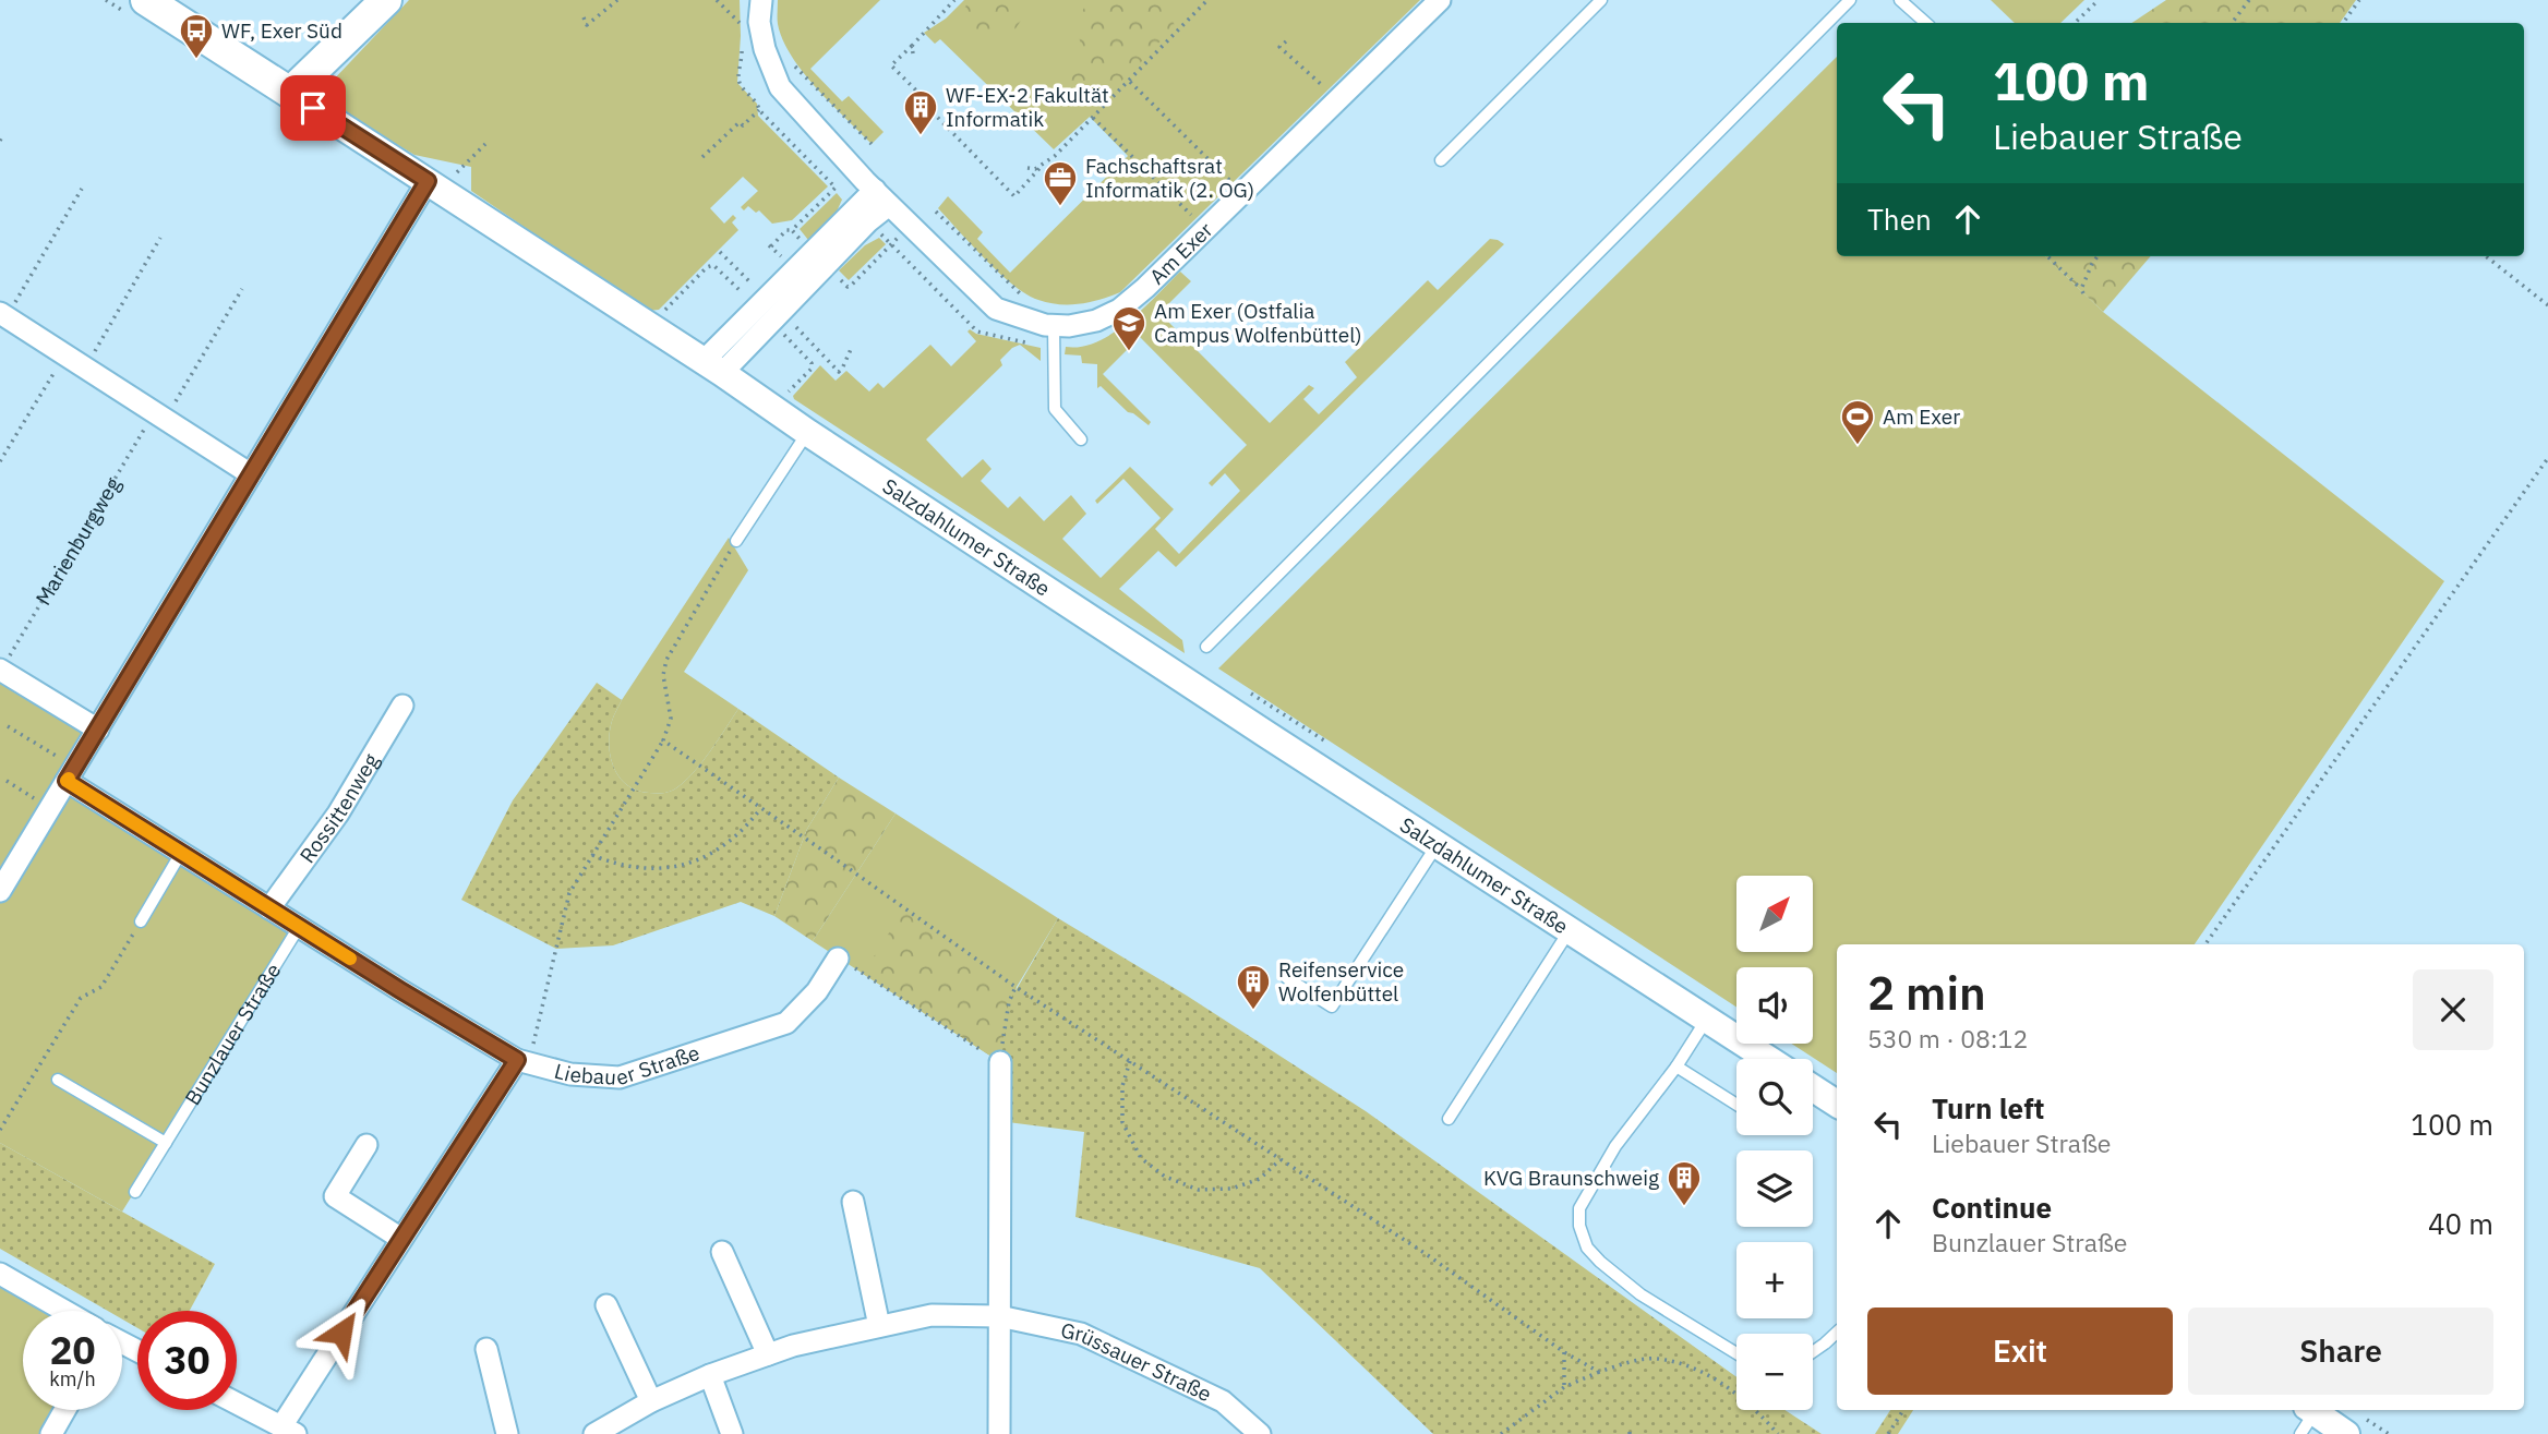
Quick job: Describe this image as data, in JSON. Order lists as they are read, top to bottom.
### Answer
{
  "streets": {
    "main road": ["Salzdahlumer Straße"],
    "street": [
      "Am Exer",
      "Rossittenweg",
      "Liebauer Straße",
      "Grüssauer Straße"
    ],
    "lane": ["Bunzlauer Straße"],
    "path": ["Marienburgweg"]
  },
  "crossings": [
    ["Bunzlauer Straße", "Liebauer Straße"]
  ],
  "places": {
    "bus stop": ["WF, Exer Süd"],
    "building": ["WF-EX-2 Fakultät Informatik", "Reifenservice Wolfenbüttel", "KVG Braunschweig"],
    "office": ["Fachschaftsrat Informatik (2. OG)"],
    "school or university": ["Am Exer (Ostfalia Campus Wolfenbüttel)"],
    "sports": ["Am Exer"]
  },
  "north": "top right",
  "page": {
    "turn": ["100 m", "Liebauer Straße"],
    "then": "Then",
    "map_buttons": ["+", "−"],
    "heading": ["2 min", "530 m · 08:12"],
    "list": [
      {
        "name": "Turn left",
        "note": "Liebauer Straße",
        "value": "100 m"
      },
      {
        "name": "Continue",
        "note": "Bunzlauer Straße",
        "value": "40 m"
      }
    ],
    "buttons": ["Exit", "Share"],
    "speed": "20 km/h",
    "limit": "30"
  }
}
